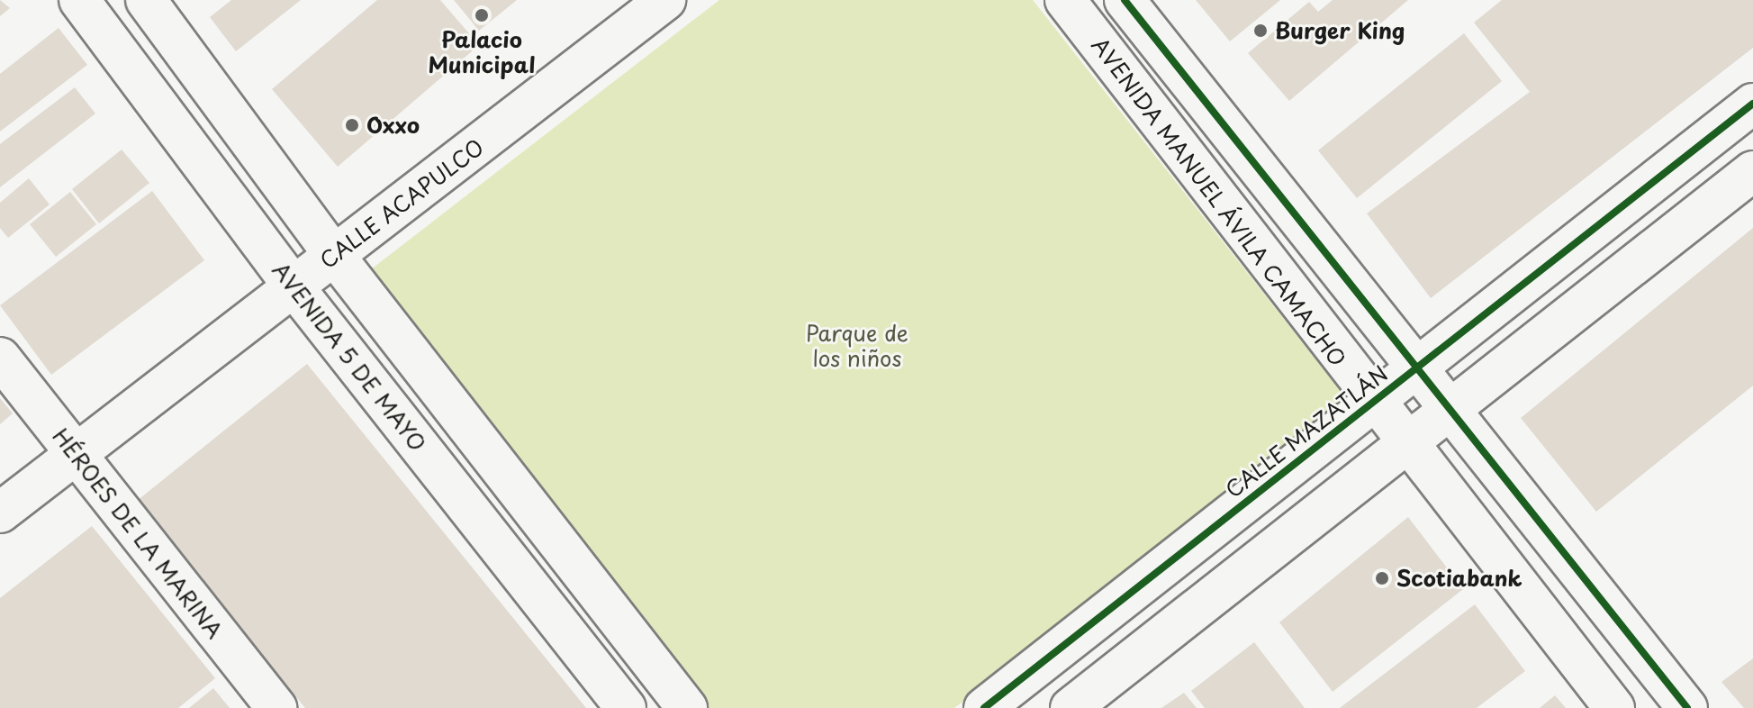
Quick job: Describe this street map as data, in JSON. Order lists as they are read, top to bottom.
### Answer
{
  "streets": {
    "street": [
      "AVENIDA MANUEL ÁVILA CAMACHO",
      "CALLE ACAPULCO",
      "AVENIDA 5 DE MAYO",
      "CALLE MAZATLÁN",
      "HÉROES DE LA MARINA"
    ]
  },
  "crossings": [
    ["AVENIDA MANUEL ÁVILA CAMACHO", "CALLE MAZATLÁN"],
    ["CALLE ACAPULCO", "AVENIDA 5 DE MAYO"],
    ["CALLE ACAPULCO", "HÉROES DE LA MARINA"]
  ],
  "parks": ["Parque de los niños"],
  "places": [
    "Palacio Municipal",
    "Burger King",
    "Oxxo",
    "Scotiabank"
  ]
}
